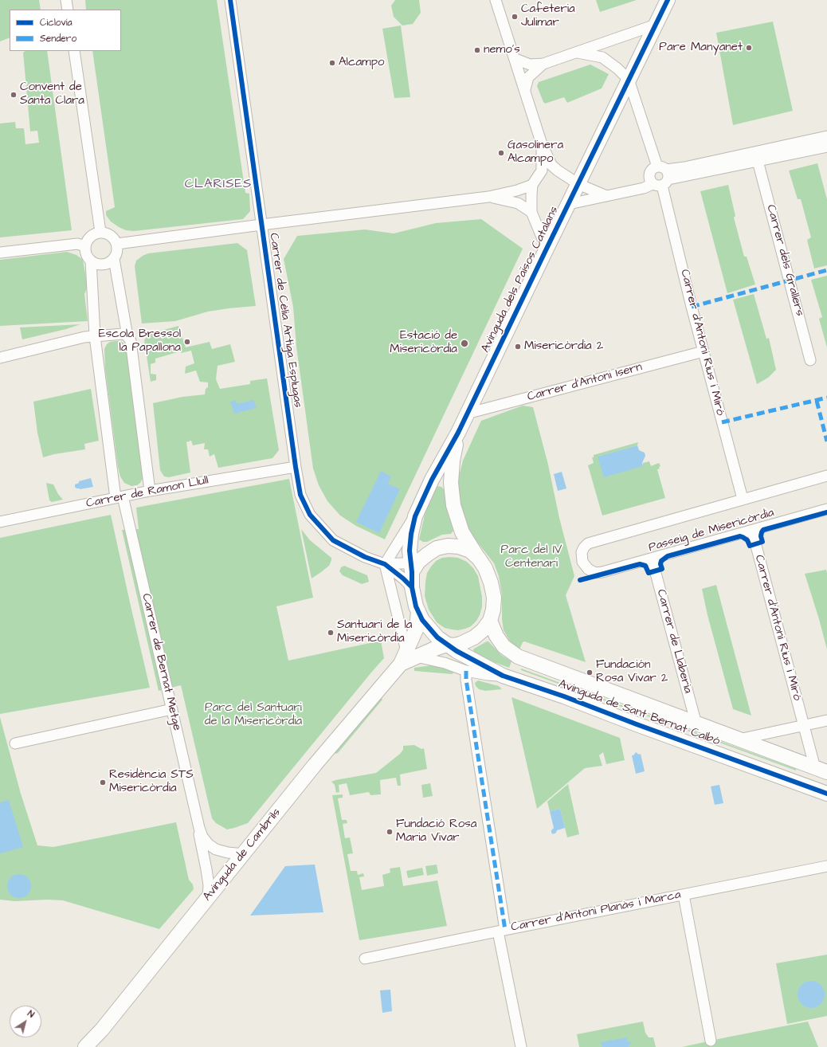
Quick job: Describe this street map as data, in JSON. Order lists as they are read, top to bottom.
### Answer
{
  "streets": {
    "main road": ["Avinguda dels Països Catalans", "Avinguda de Sant Bernat Calbó", "Avinguda de Cambrils"],
    "street": [
      "Carrer dels Grallers",
      "Carrer de Cèlia Artiga Esplugas",
      "Carrer d'Antoni Rius i Miró",
      "Carrer d'Antoni Isern",
      "Carrer de Ramon Llull",
      "Passeig de Misericòrdia",
      "Carrer de Llaberia",
      "Carrer de Bernat Metge",
      "Carrer d'Antoni Planàs i Marca"
    ]
  },
  "crossings": [
    ["Avinguda dels Països Catalans", "Carrer de Cèlia Artiga Esplugas"],
    ["Avinguda dels Països Catalans", "Carrer d'Antoni Rius i Miró"],
    ["Avinguda dels Països Catalans", "Carrer d'Antoni Isern"],
    ["Avinguda dels Països Catalans", "Avinguda de Sant Bernat Calbó"],
    ["Carrer de Cèlia Artiga Esplugas", "Carrer de Ramon Llull"],
    ["Carrer de Cèlia Artiga Esplugas", "Avinguda de Sant Bernat Calbó"],
    ["Carrer d'Antoni Rius i Miró", "Carrer d'Antoni Isern"],
    ["Carrer d'Antoni Rius i Miró", "Passeig de Misericòrdia"],
    ["Carrer d'Antoni Rius i Miró", "Avinguda de Sant Bernat Calbó"],
    ["Carrer de Ramon Llull", "Carrer de Bernat Metge"],
    ["Passeig de Misericòrdia", "Carrer de Llaberia"],
    ["Carrer de Llaberia", "Avinguda de Sant Bernat Calbó"],
    ["Carrer de Bernat Metge", "Avinguda de Cambrils"],
    ["Avinguda de Sant Bernat Calbó", "Avinguda de Cambrils"]
  ],
  "districts": ["CLARISES"],
  "parks": ["Parc del IV Centenari", "Parc del Santuari de la Misericòrdia"],
  "places": [
    "Cafeteria Julimar",
    "Pare Manyanet",
    "nemo’s",
    "Alcampo",
    "Convent de Santa Clara",
    "Gasolinera Alcampo",
    "Escola Bressol la Papallona",
    "Estació de Misericòrdia",
    "Misericòrdia 2",
    "Santuari de la Misericòrdia",
    "Fundación Rosa Vivar 2",
    "Residència STS Misericòrdia",
    "Fundació Rosa Maria Vivar"
  ],
  "legend": ["Ciclovía", "Sendero"],
  "north": "top right"
}
